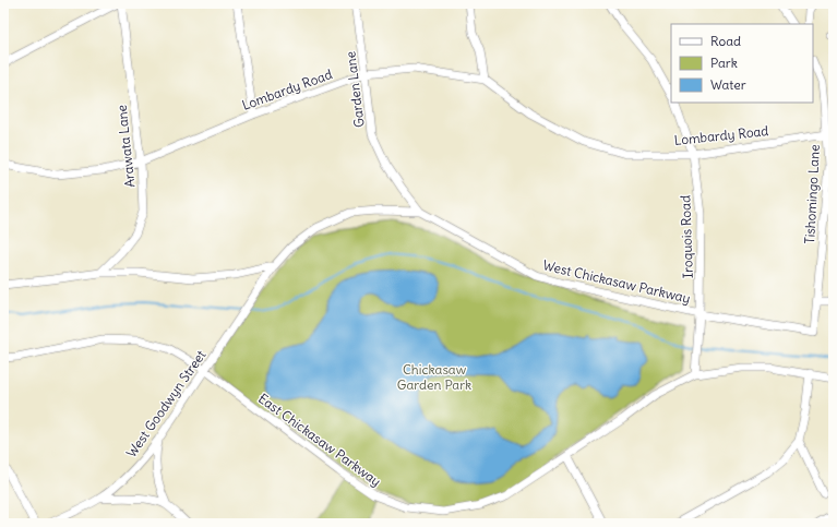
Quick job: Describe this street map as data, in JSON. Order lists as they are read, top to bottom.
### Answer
{
  "streets": {
    "street": [
      "Lombardy Road",
      "Garden Lane",
      "Arawata Lane",
      "Tishomingo Lane",
      "Iroquois Road",
      "West Chickasaw Parkway",
      "West Goodwyn Street",
      "East Chickasaw Parkway"
    ]
  },
  "crossings": [
    ["Lombardy Road", "Garden Lane"],
    ["Lombardy Road", "Arawata Lane"],
    ["Lombardy Road", "Tishomingo Lane"],
    ["Lombardy Road", "Iroquois Road"],
    ["Garden Lane", "West Chickasaw Parkway"],
    ["Tishomingo Lane", "West Chickasaw Parkway"],
    ["Iroquois Road", "West Chickasaw Parkway"],
    ["Iroquois Road", "East Chickasaw Parkway"],
    ["West Chickasaw Parkway", "West Goodwyn Street"],
    ["West Goodwyn Street", "East Chickasaw Parkway"]
  ],
  "parks": ["Chickasaw Garden Park"],
  "legend": ["Road", "Park", "Water"]
}
